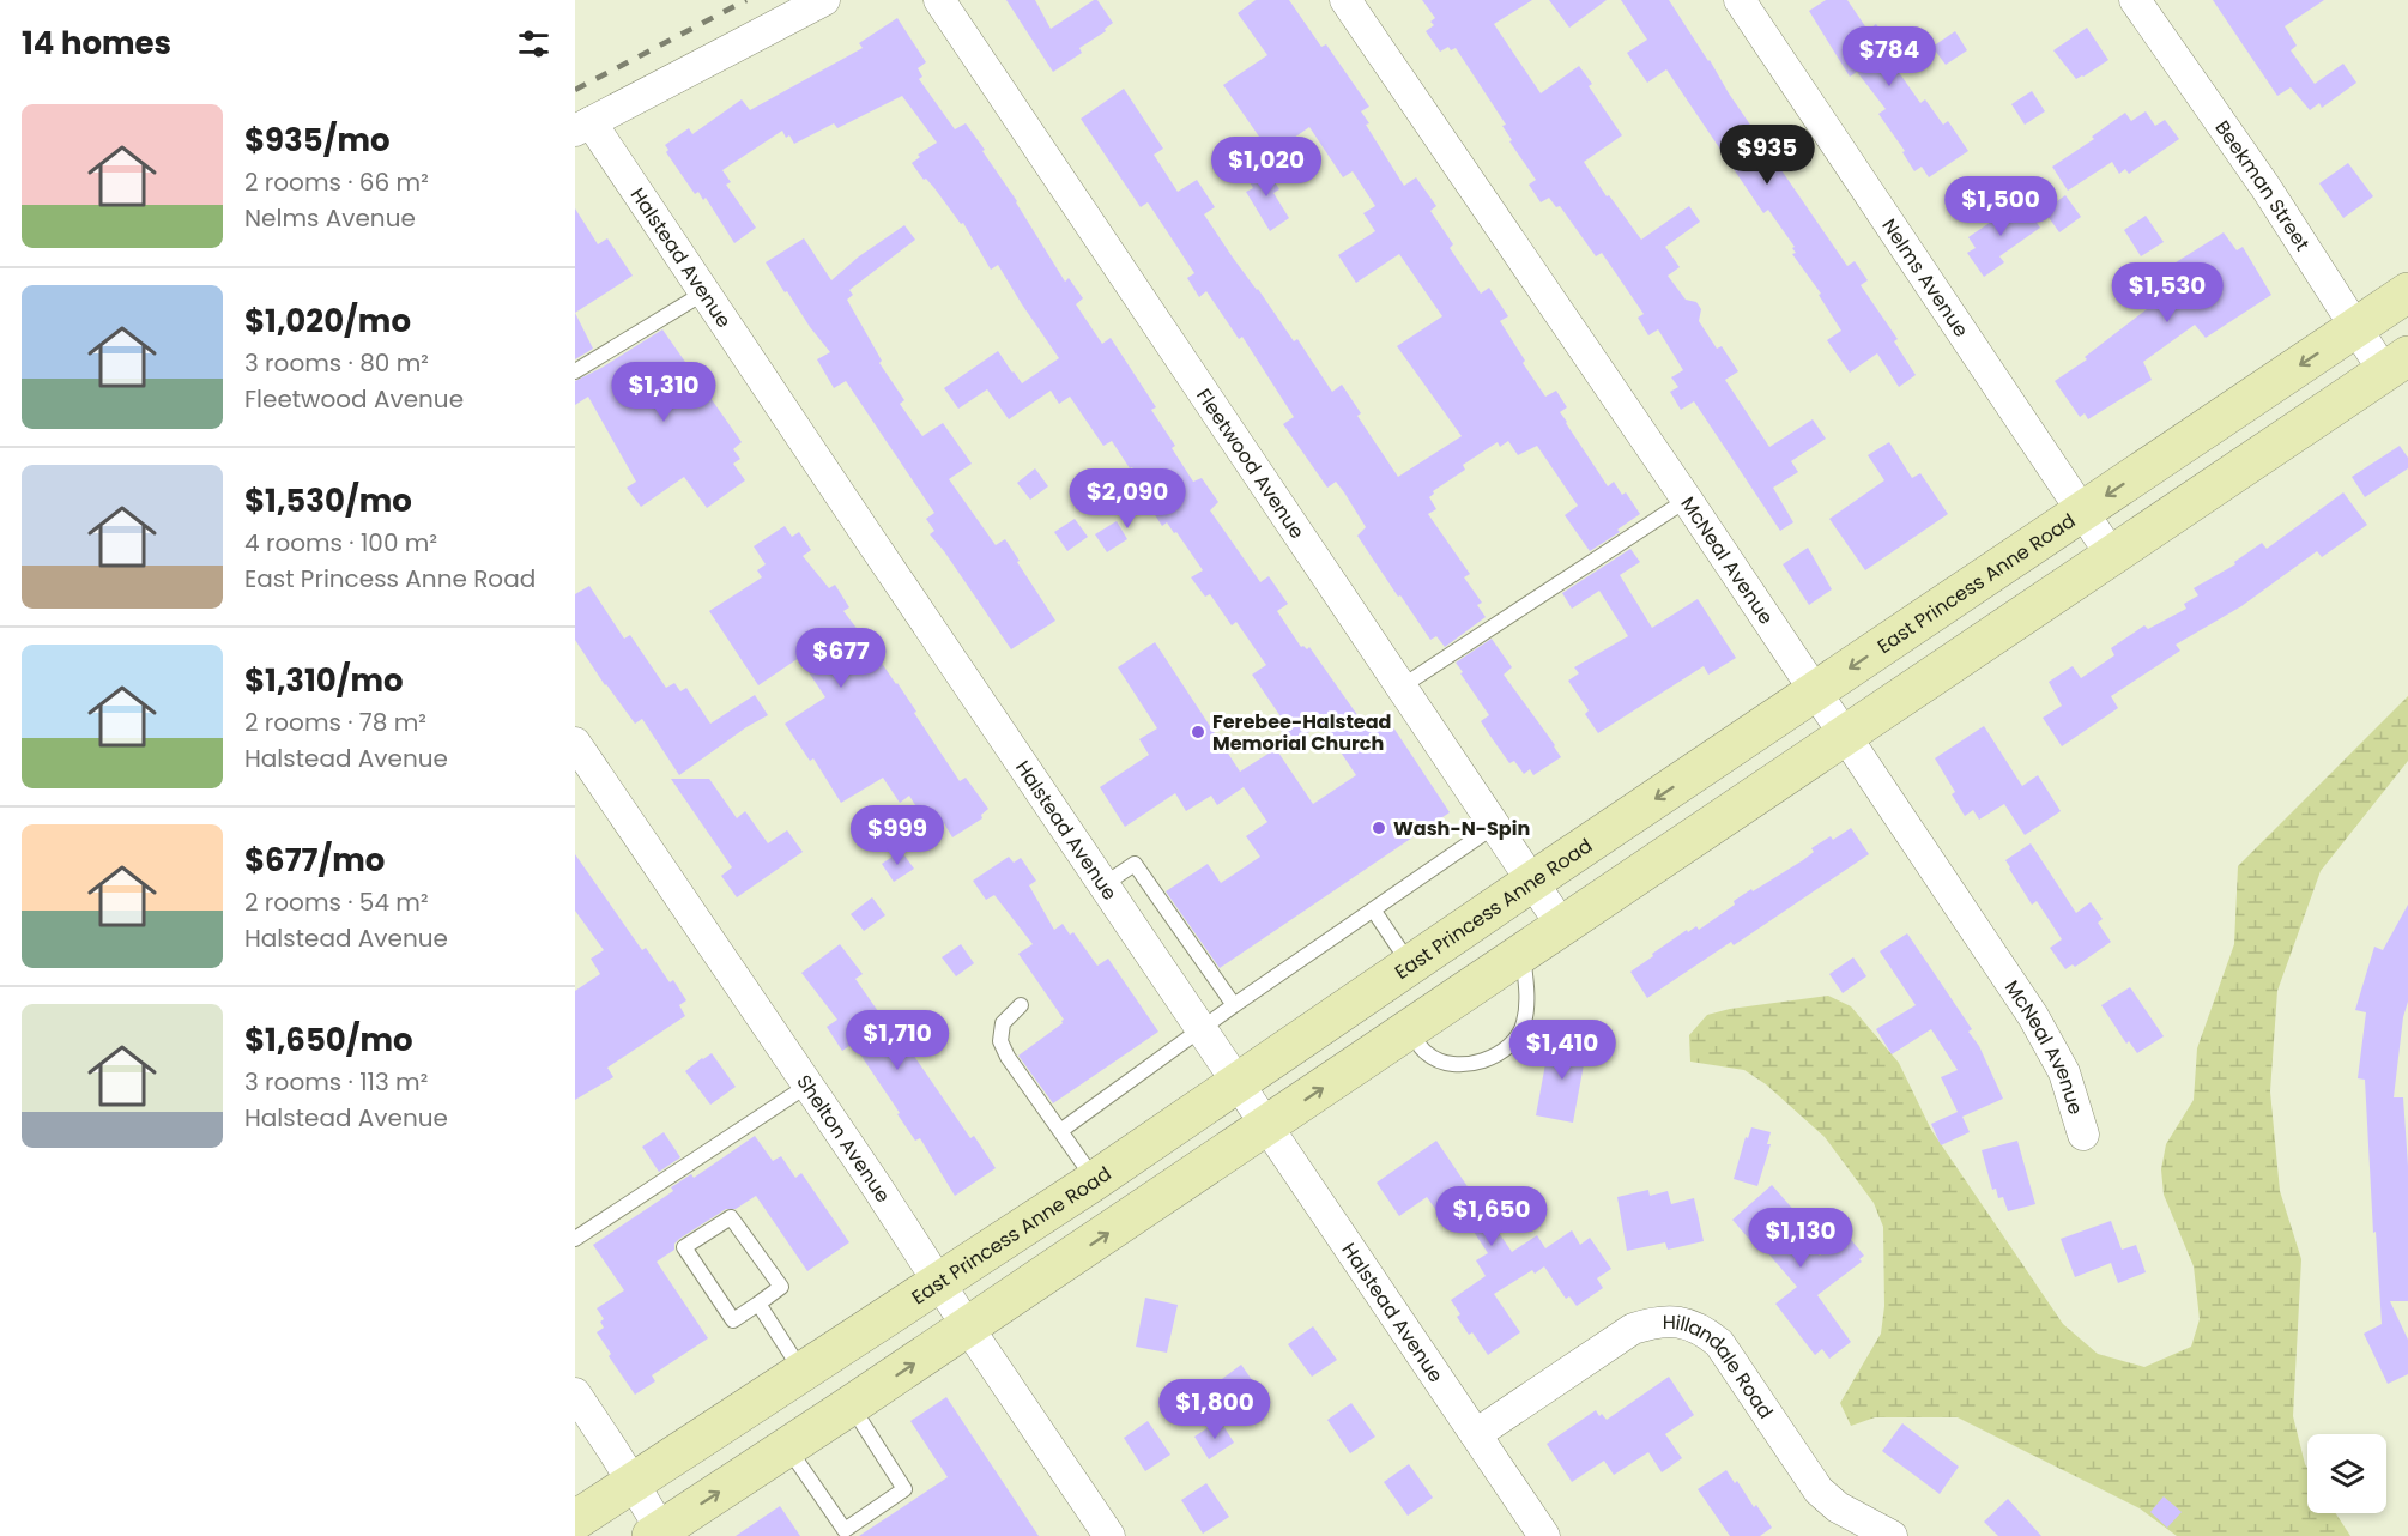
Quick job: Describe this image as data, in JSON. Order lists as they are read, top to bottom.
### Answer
{
  "streets": {
    "main road": ["East Princess Anne Road"],
    "street": [
      "Beekman Street",
      "Halstead Avenue",
      "Nelms Avenue",
      "Fleetwood Avenue",
      "McNeal Avenue",
      "Shelton Avenue",
      "Hillandale Road"
    ]
  },
  "crossings": [
    ["Beekman Street", "East Princess Anne Road"],
    ["Halstead Avenue", "East Princess Anne Road"],
    ["Halstead Avenue", "Hillandale Road"],
    ["Nelms Avenue", "East Princess Anne Road"],
    ["Fleetwood Avenue", "East Princess Anne Road"],
    ["McNeal Avenue", "East Princess Anne Road"],
    ["East Princess Anne Road", "Shelton Avenue"]
  ],
  "places": ["Ferebee-Halstead Memorial Church", "Wash-N-Spin"],
  "page": {
    "heading": "14 homes",
    "price": [
      "$784",
      "$935",
      "$1,020",
      "$1,500",
      "$1,530",
      "$1,310",
      "$2,090",
      "$677",
      "$999",
      "$1,710",
      "$1,410",
      "$1,650",
      "$1,130",
      "$1,800"
    ],
    "list": [
      {
        "name": "$935/mo",
        "note": "2 rooms · 66 m² · Nelms Avenue"
      },
      {
        "name": "$1,020/mo",
        "note": "3 rooms · 80 m² · Fleetwood Avenue"
      },
      {
        "name": "$1,530/mo",
        "note": "4 rooms · 100 m² · East Princess Anne Road"
      },
      {
        "name": "$1,310/mo",
        "note": "2 rooms · 78 m² · Halstead Avenue"
      },
      {
        "name": "$677/mo",
        "note": "2 rooms · 54 m² · Halstead Avenue"
      },
      {
        "name": "$1,650/mo",
        "note": "3 rooms · 113 m² · Halstead Avenue"
      }
    ]
  }
}
